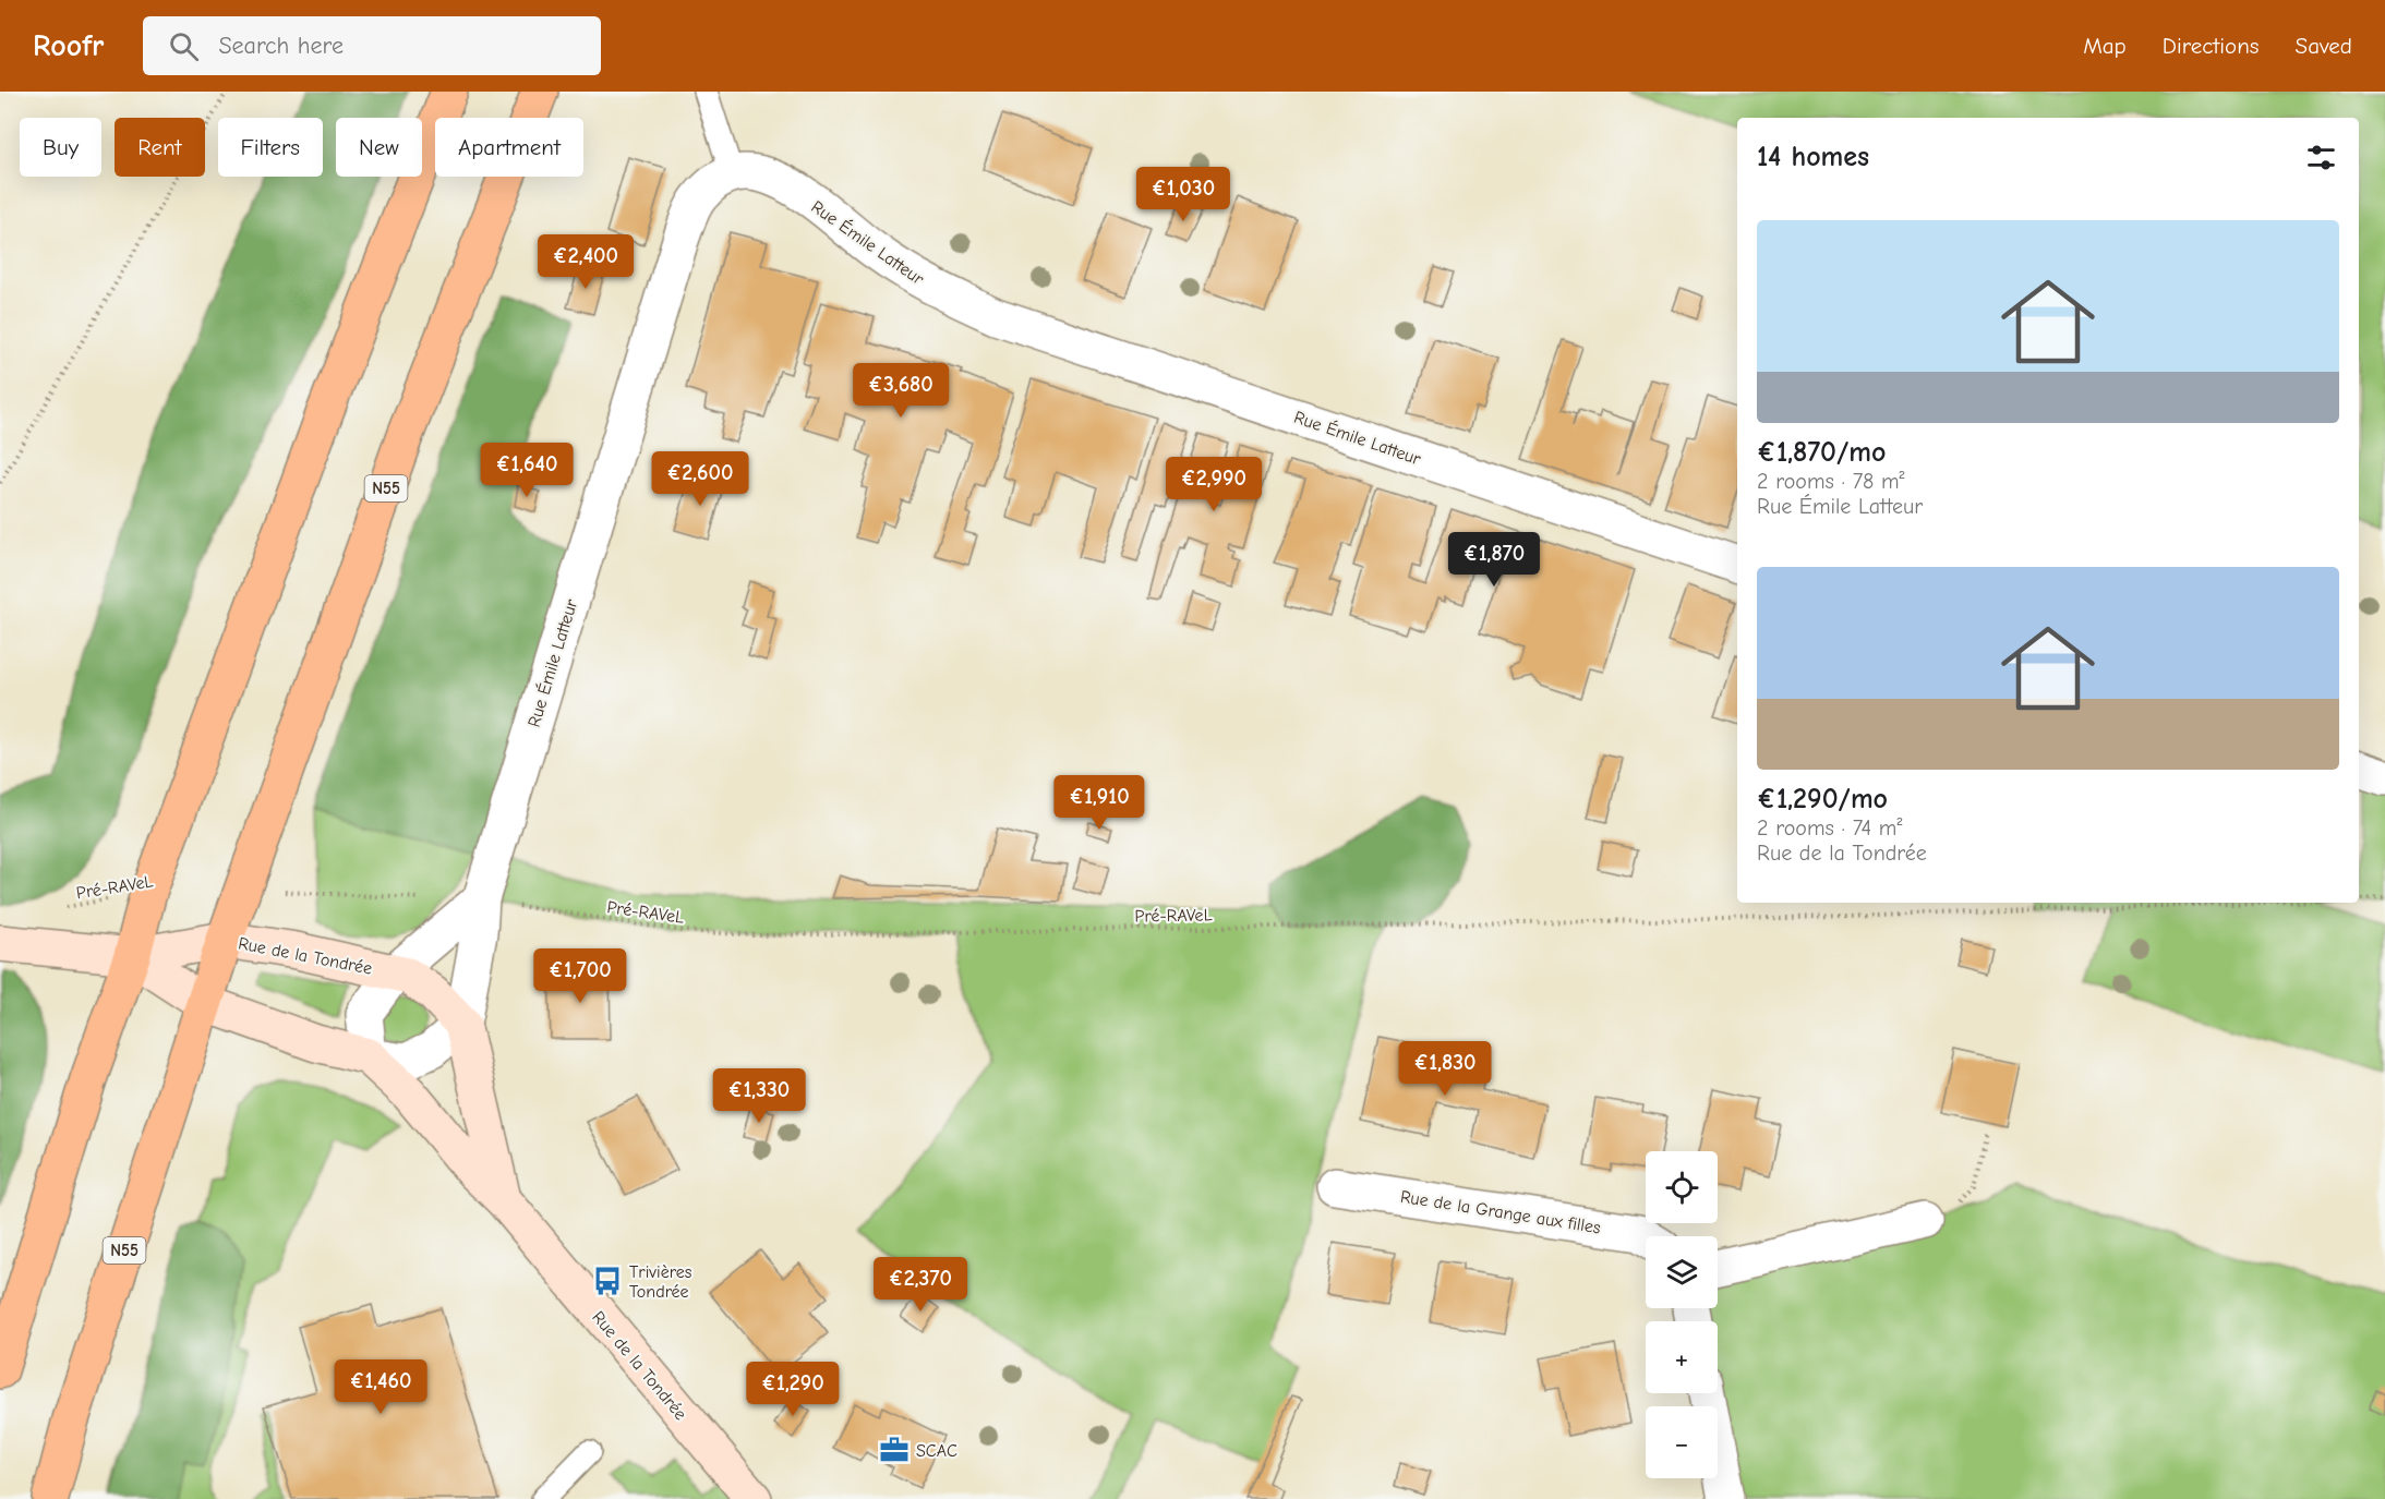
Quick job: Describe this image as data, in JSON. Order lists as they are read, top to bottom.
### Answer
{
  "streets": {
    "highway": ["N55"],
    "street": ["Rue Émile Latteur", "Rue de la Tondrée", "Rue de la Grange aux filles"],
    "path": ["Pré-RAVeL"]
  },
  "crossings": [
    ["Rue Émile Latteur", "Pré-RAVeL"],
    ["Rue Émile Latteur", "Rue de la Tondrée"],
    ["N55", "Pré-RAVeL"],
    ["N55", "Rue de la Tondrée"]
  ],
  "places": {
    "bus stop": ["Trivières Tondrée"],
    "office": ["SCAC"]
  },
  "page": {
    "header": "Roofr",
    "search": "Search here",
    "nav": ["Map", "Directions", "Saved"],
    "chip": [
      "Buy",
      "Rent",
      "Filters",
      "New",
      "Apartment"
    ],
    "heading": "14 homes",
    "price": [
      "€1,030",
      "€2,400",
      "€3,680",
      "€1,640",
      "€2,600",
      "€2,990",
      "€1,870",
      "€1,910",
      "€1,700",
      "€1,830",
      "€1,330",
      "€2,370",
      "€1,460",
      "€1,290"
    ],
    "list": [
      {
        "name": "€1,870/mo",
        "note": "2 rooms · 78 m² · Rue Émile Latteur"
      },
      {
        "name": "€1,290/mo",
        "note": "2 rooms · 74 m² · Rue de la Tondrée"
      }
    ],
    "map_buttons": ["+", "−"]
  }
}
